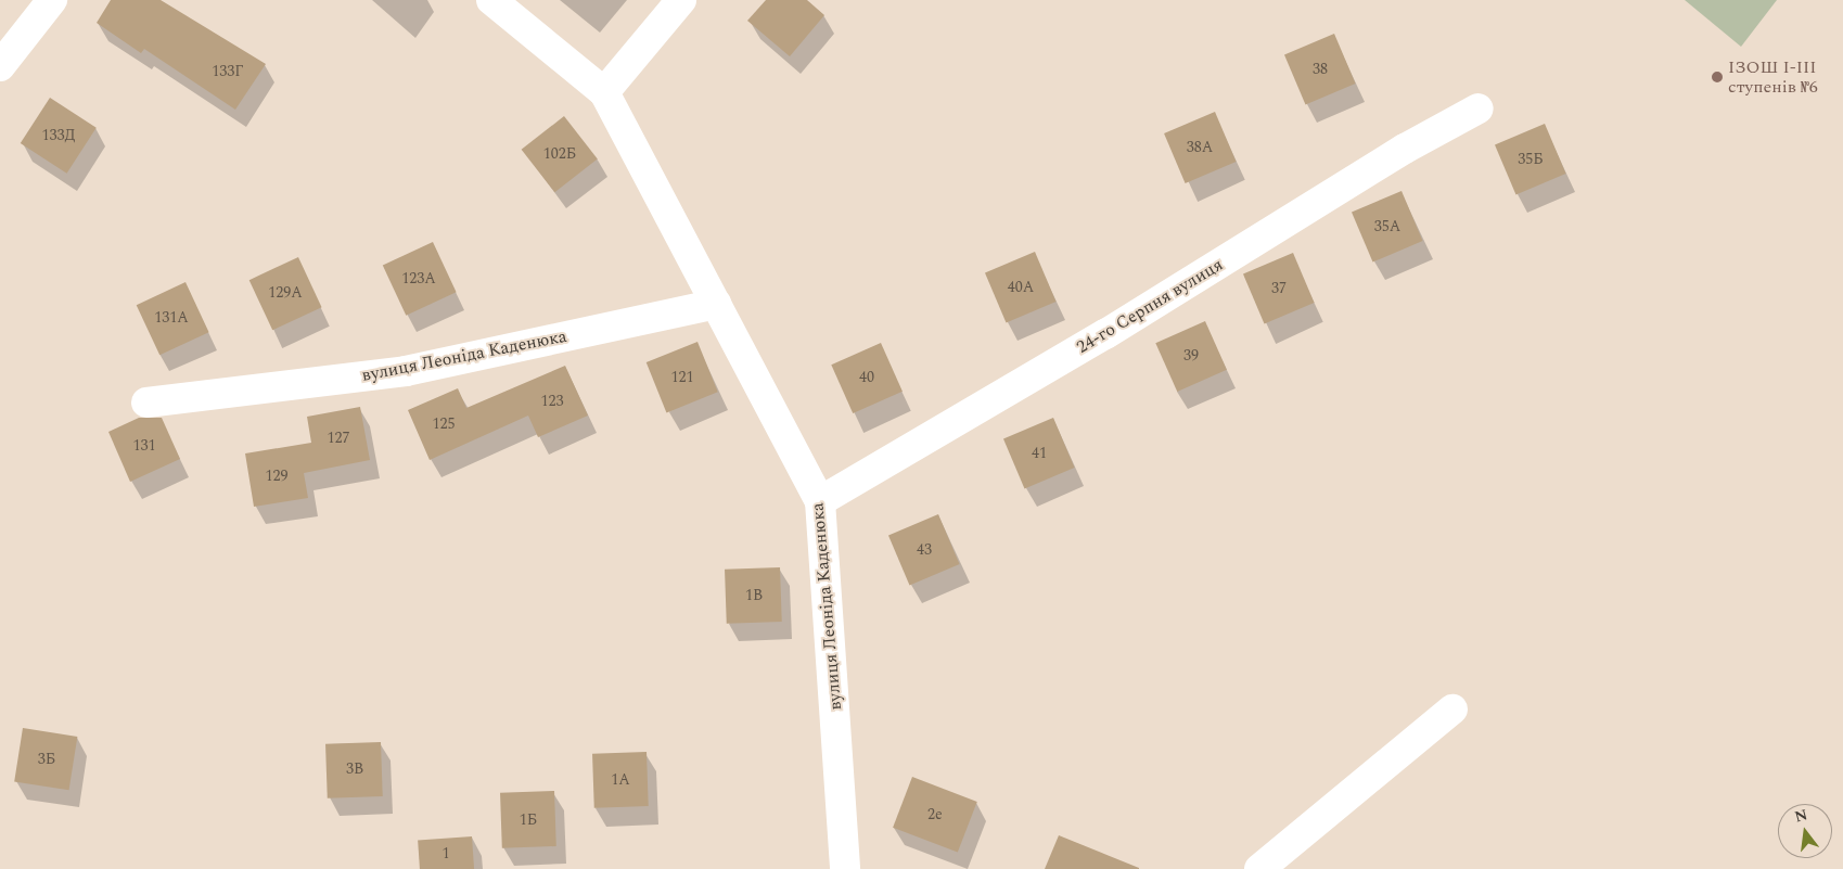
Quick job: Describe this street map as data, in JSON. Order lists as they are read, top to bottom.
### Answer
{
  "streets": {
    "street": ["24-го Серпня вулиця", "вулиця Леоніда Каденюка"]
  },
  "crossings": [
    ["24-го Серпня вулиця", "вулиця Леоніда Каденюка"]
  ],
  "places": ["ІЗОШ І-ІІІ ступенів №6"],
  "house_numbers": [
    "38",
    "133Г",
    "133Д",
    "38А",
    "102Б",
    "35Б",
    "35А",
    "123А",
    "40А",
    "37",
    "129А",
    "131А",
    "39",
    "121",
    "40",
    "123",
    "125",
    "127",
    "131",
    "41",
    "129",
    "43",
    "1В",
    "3Б",
    "3В",
    "1А",
    "2е",
    "1Б",
    "1"
  ],
  "north": "top"
}
